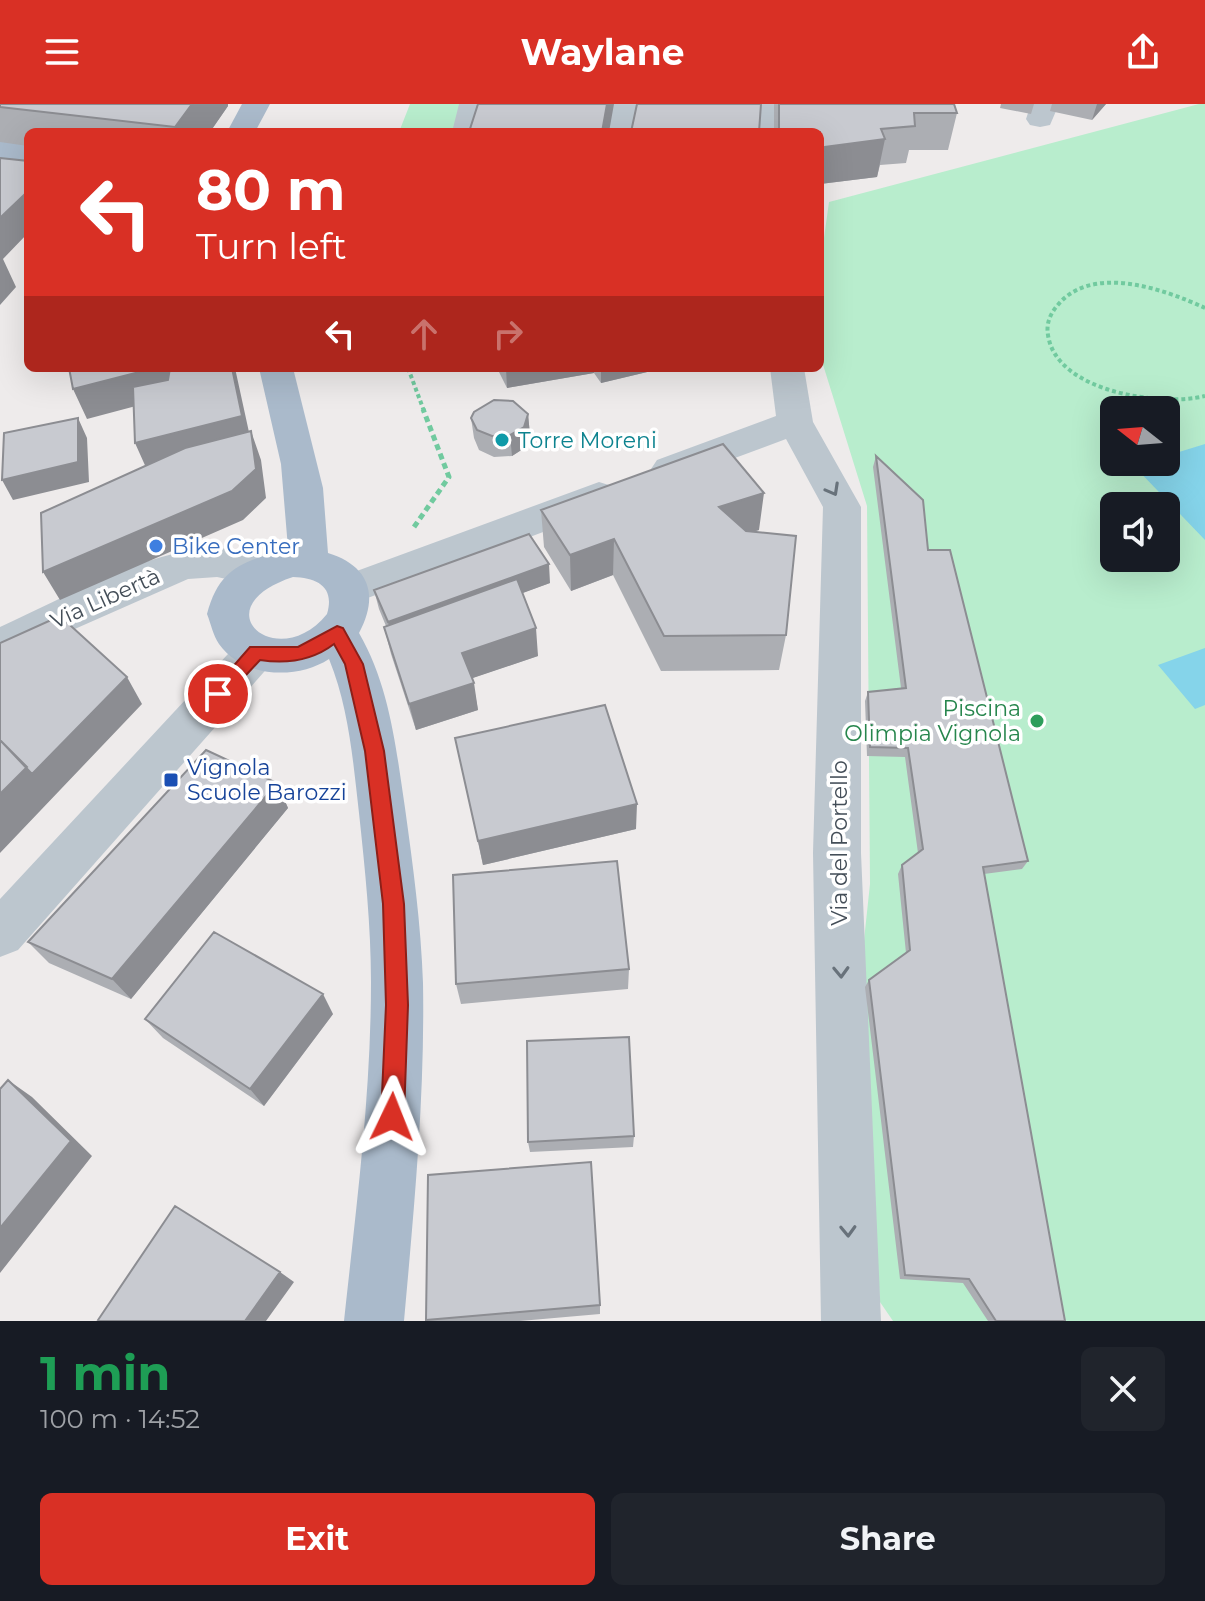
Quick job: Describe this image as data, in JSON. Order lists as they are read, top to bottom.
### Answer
{
  "streets": {
    "street": ["Via Libertà", "Via del Portello"]
  },
  "one_way": ["Via del Portello"],
  "places": {
    "other": ["Torre Moreni", "Bike Center", "Piscina Olimpia Vignola"],
    "transit": ["Vignola Scuole Barozzi"]
  },
  "north": "left",
  "page": {
    "header": "Waylane",
    "turn": ["80 m", "Turn left"],
    "heading": ["1 min", "100 m · 14:52"],
    "buttons": ["Exit", "Share"]
  }
}
